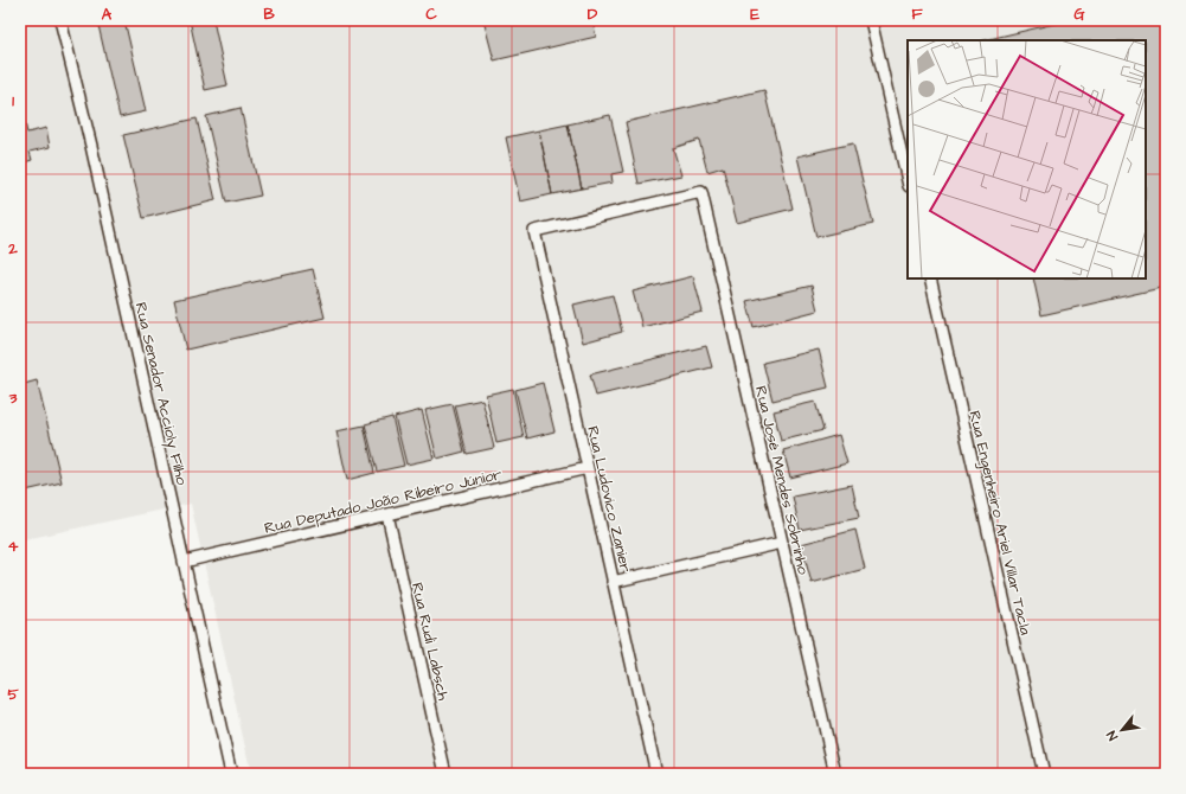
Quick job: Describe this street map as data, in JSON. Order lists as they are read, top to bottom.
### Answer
{
  "streets": {
    "street": [
      "Rua Senador Accioly Filho",
      "Rua José Mendes Sobrinho",
      "Rua Ludovico Zanier",
      "Rua Deputado João Ribeiro Júnior",
      "Rua Engenheiro Ariel Villar Tacla",
      "Rua Rudi Labsch"
    ]
  },
  "crossings": [
    ["Rua Senador Accioly Filho", "Rua Deputado João Ribeiro Júnior"],
    ["Rua José Mendes Sobrinho", "Rua Ludovico Zanier"],
    ["Rua Ludovico Zanier", "Rua Deputado João Ribeiro Júnior"],
    ["Rua Deputado João Ribeiro Júnior", "Rua Rudi Labsch"]
  ],
  "north": "bottom left",
  "grid": {
    "columns": [
      "A",
      "B",
      "C",
      "D",
      "E",
      "F",
      "G"
    ],
    "rows": [
      "1",
      "2",
      "3",
      "4",
      "5"
    ]
  }
}
